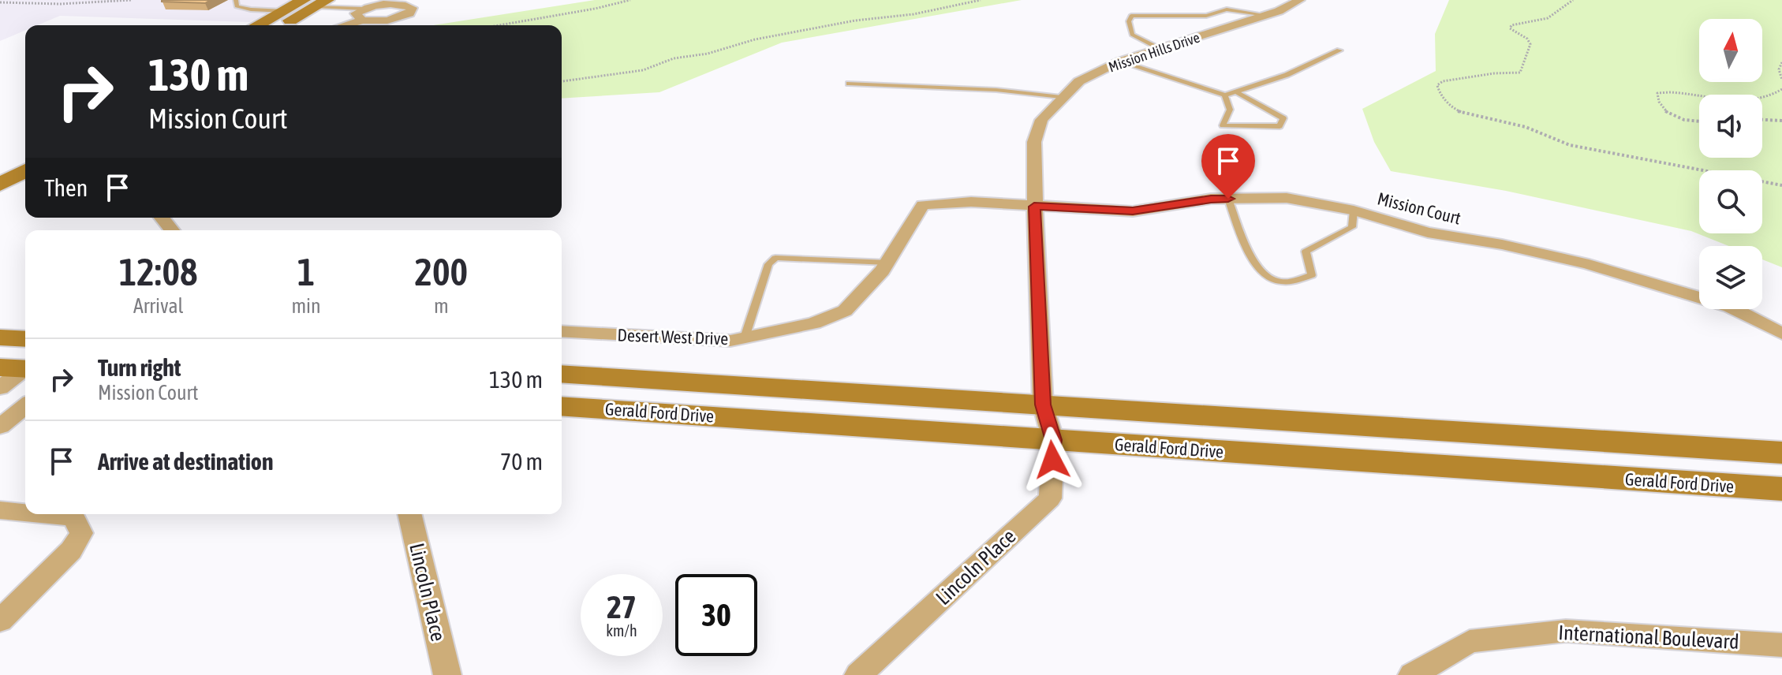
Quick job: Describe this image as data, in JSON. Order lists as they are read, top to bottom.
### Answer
{
  "streets": {
    "main road": ["Gerald Ford Drive"],
    "street": [
      "Mission Hills Drive",
      "Mission Court",
      "Desert West Drive",
      "Lincoln Place",
      "International Boulevard"
    ]
  },
  "crossings": [
    ["Mission Hills Drive", "Mission Court"],
    ["Mission Hills Drive", "Desert West Drive"],
    ["Mission Hills Drive", "Gerald Ford Drive"],
    ["Mission Hills Drive", "Lincoln Place"],
    ["Mission Court", "Desert West Drive"],
    ["Gerald Ford Drive", "Lincoln Place"]
  ],
  "north": "top",
  "page": {
    "turn": ["130 m", "Mission Court"],
    "then": "Then",
    "eta": [
      "12:08",
      "Arrival",
      "1",
      "min",
      "200",
      "m"
    ],
    "list": [
      {
        "name": "Turn right",
        "note": "Mission Court",
        "value": "130 m"
      },
      {
        "name": "Arrive at destination",
        "value": "70 m"
      }
    ],
    "speed": "27 km/h",
    "limit": "30"
  }
}
